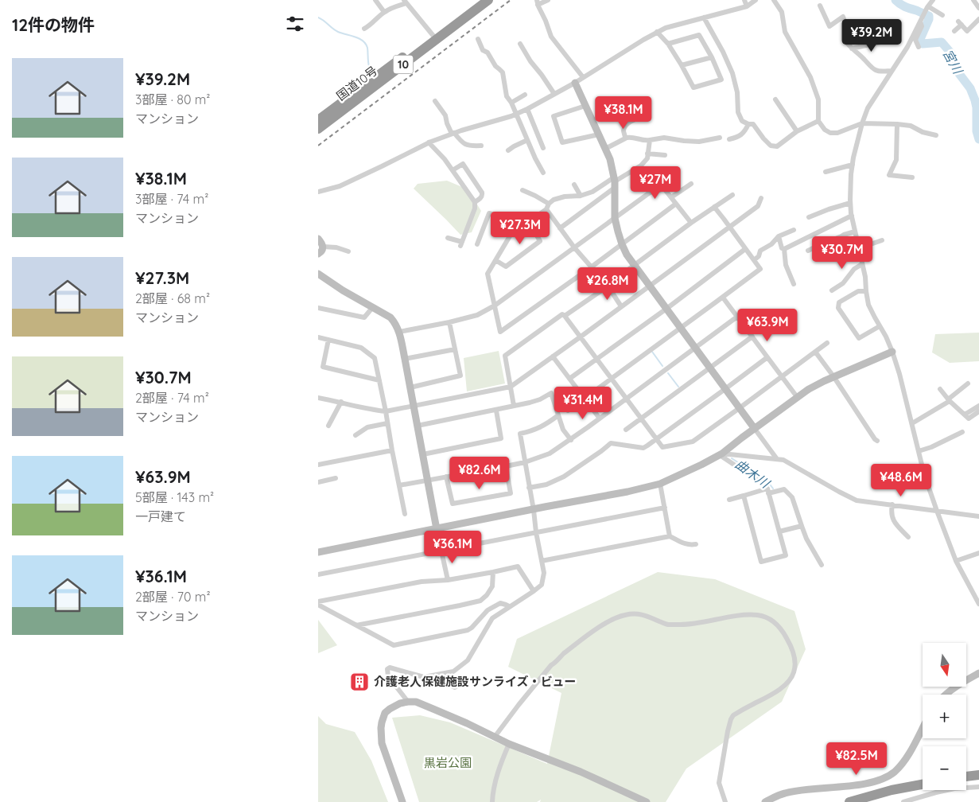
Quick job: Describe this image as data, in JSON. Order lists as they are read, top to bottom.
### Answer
{
  "streets": {
    "highway": ["10", "国道10号"]
  },
  "water": ["宮川", "曲木川"],
  "parks": ["黒岩公園"],
  "places": {
    "building": ["介護老人保健施設サンライズ・ビュー"]
  },
  "north": "bottom",
  "page": {
    "heading": "12件の物件",
    "price": [
      "¥39.2M",
      "¥38.1M",
      "¥27M",
      "¥27.3M",
      "¥30.7M",
      "¥26.8M",
      "¥63.9M",
      "¥31.4M",
      "¥82.6M",
      "¥48.6M",
      "¥36.1M",
      "¥82.5M"
    ],
    "list": [
      {
        "name": "¥39.2M",
        "note": "3部屋 · 80 m² · マンション"
      },
      {
        "name": "¥38.1M",
        "note": "3部屋 · 74 m² · マンション"
      },
      {
        "name": "¥27.3M",
        "note": "2部屋 · 68 m² · マンション"
      },
      {
        "name": "¥30.7M",
        "note": "2部屋 · 74 m² · マンション"
      },
      {
        "name": "¥63.9M",
        "note": "5部屋 · 143 m² · 一戸建て"
      },
      {
        "name": "¥36.1M",
        "note": "2部屋 · 70 m² · マンション"
      }
    ],
    "map_buttons": ["+", "−"]
  }
}
